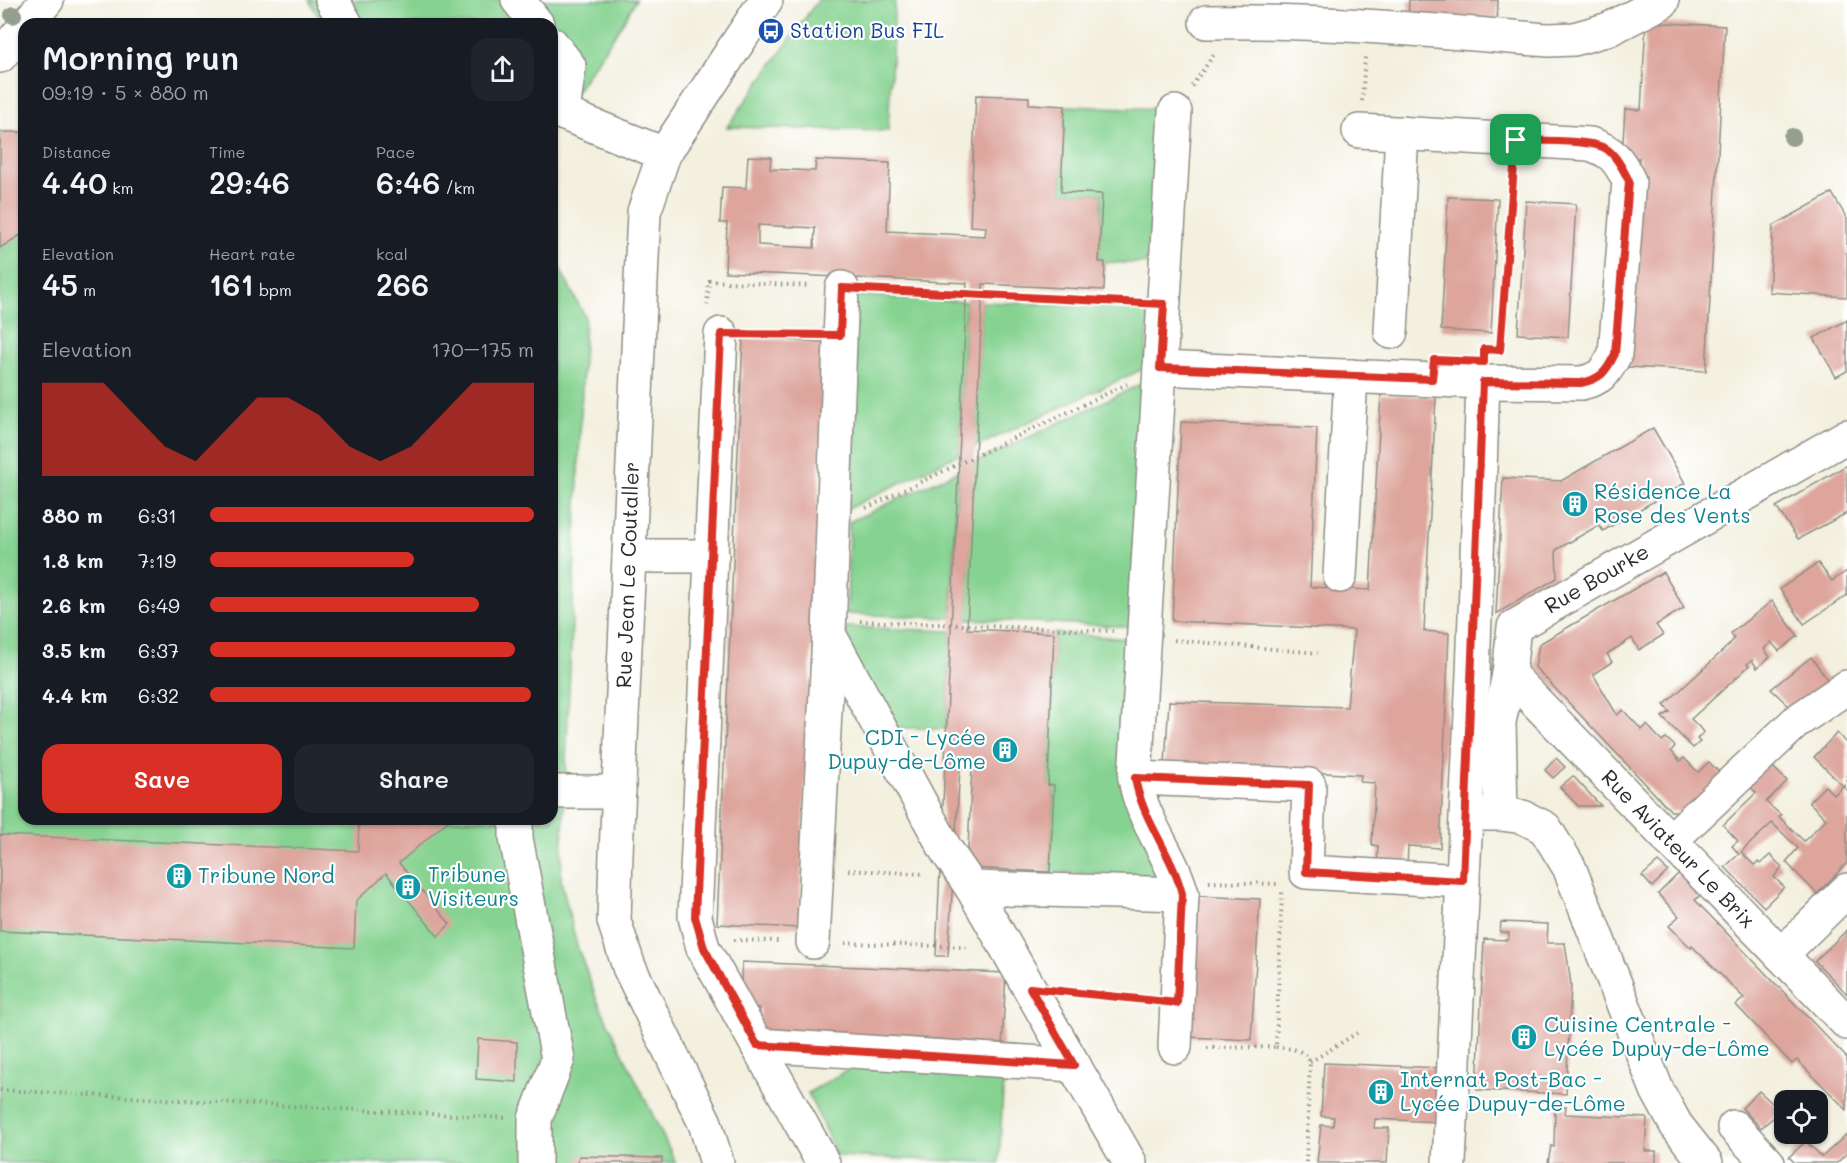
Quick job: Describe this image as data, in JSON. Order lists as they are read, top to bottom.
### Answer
{
  "streets": {
    "street": ["Rue Jean Le Coutaller", "Rue Bourke", "Rue Aviateur Le Brix"]
  },
  "crossings": [
    ["Rue Bourke", "Rue Aviateur Le Brix"]
  ],
  "places": {
    "bus stop": ["Station Bus FIL"],
    "building": [
      "Résidence La Rose des Vents",
      "CDI - Lycée Dupuy-de-Lôme",
      "Tribune Nord",
      "Tribune Visiteurs",
      "Cuisine Centrale - Lycée Dupuy-de-Lôme",
      "Internat Post-Bac - Lycée Dupuy-de-Lôme"
    ]
  },
  "page": {
    "heading": ["Morning run", "09:19 · 5 × 880 m"],
    "stats": [
      ["Distance", "4.40 km"],
      ["Time", "29:46"],
      ["Pace", "6:46 /km"],
      ["Elevation", "45 m"],
      ["Heart rate", "161 bpm"],
      ["kcal", "266"]
    ],
    "chart": ["Elevation", "170–175 m"],
    "list": [
      {
        "name": "880 m",
        "note": "6:31"
      },
      {
        "name": "1.8 km",
        "note": "7:19"
      },
      {
        "name": "2.6 km",
        "note": "6:49"
      },
      {
        "name": "3.5 km",
        "note": "6:37"
      },
      {
        "name": "4.4 km",
        "note": "6:32"
      }
    ],
    "buttons": ["Save", "Share"]
  }
}
